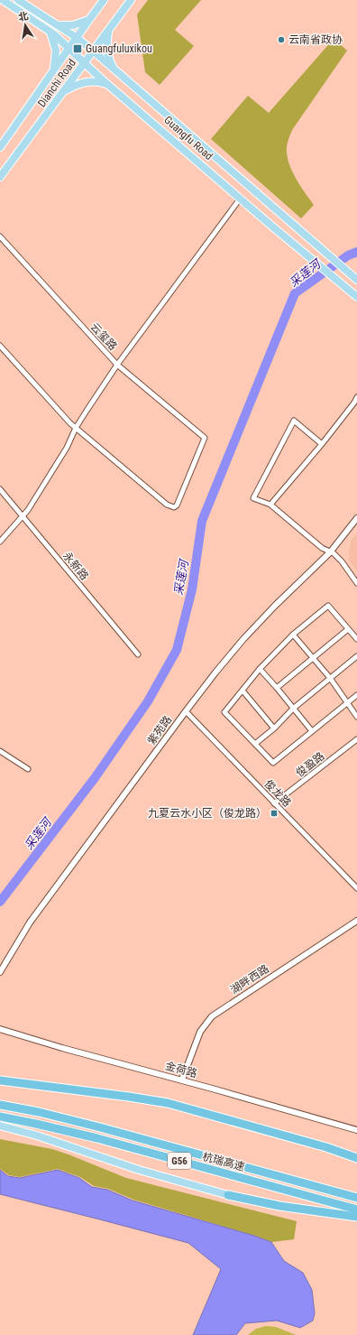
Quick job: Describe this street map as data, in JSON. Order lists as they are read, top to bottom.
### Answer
{
  "streets": {
    "highway": ["G56", "杭瑞高速"],
    "main road": ["Dianchi Road", "Guangfu Road"],
    "street": [
      "云玺路",
      "永新路",
      "紫苑路",
      "俊盈路",
      "俊龙路",
      "湖畔西路",
      "金荷路"
    ]
  },
  "crossings": [
    ["Dianchi Road", "Guangfu Road"],
    ["紫苑路", "俊龙路"],
    ["俊盈路", "俊龙路"],
    ["湖畔西路", "金荷路"]
  ],
  "water": ["采莲河"],
  "places": {
    "other": ["云南省政协"],
    "transit": ["Guangfuluxikou", "九夏云水小区（俊龙路）"]
  },
  "north": "top"
}
